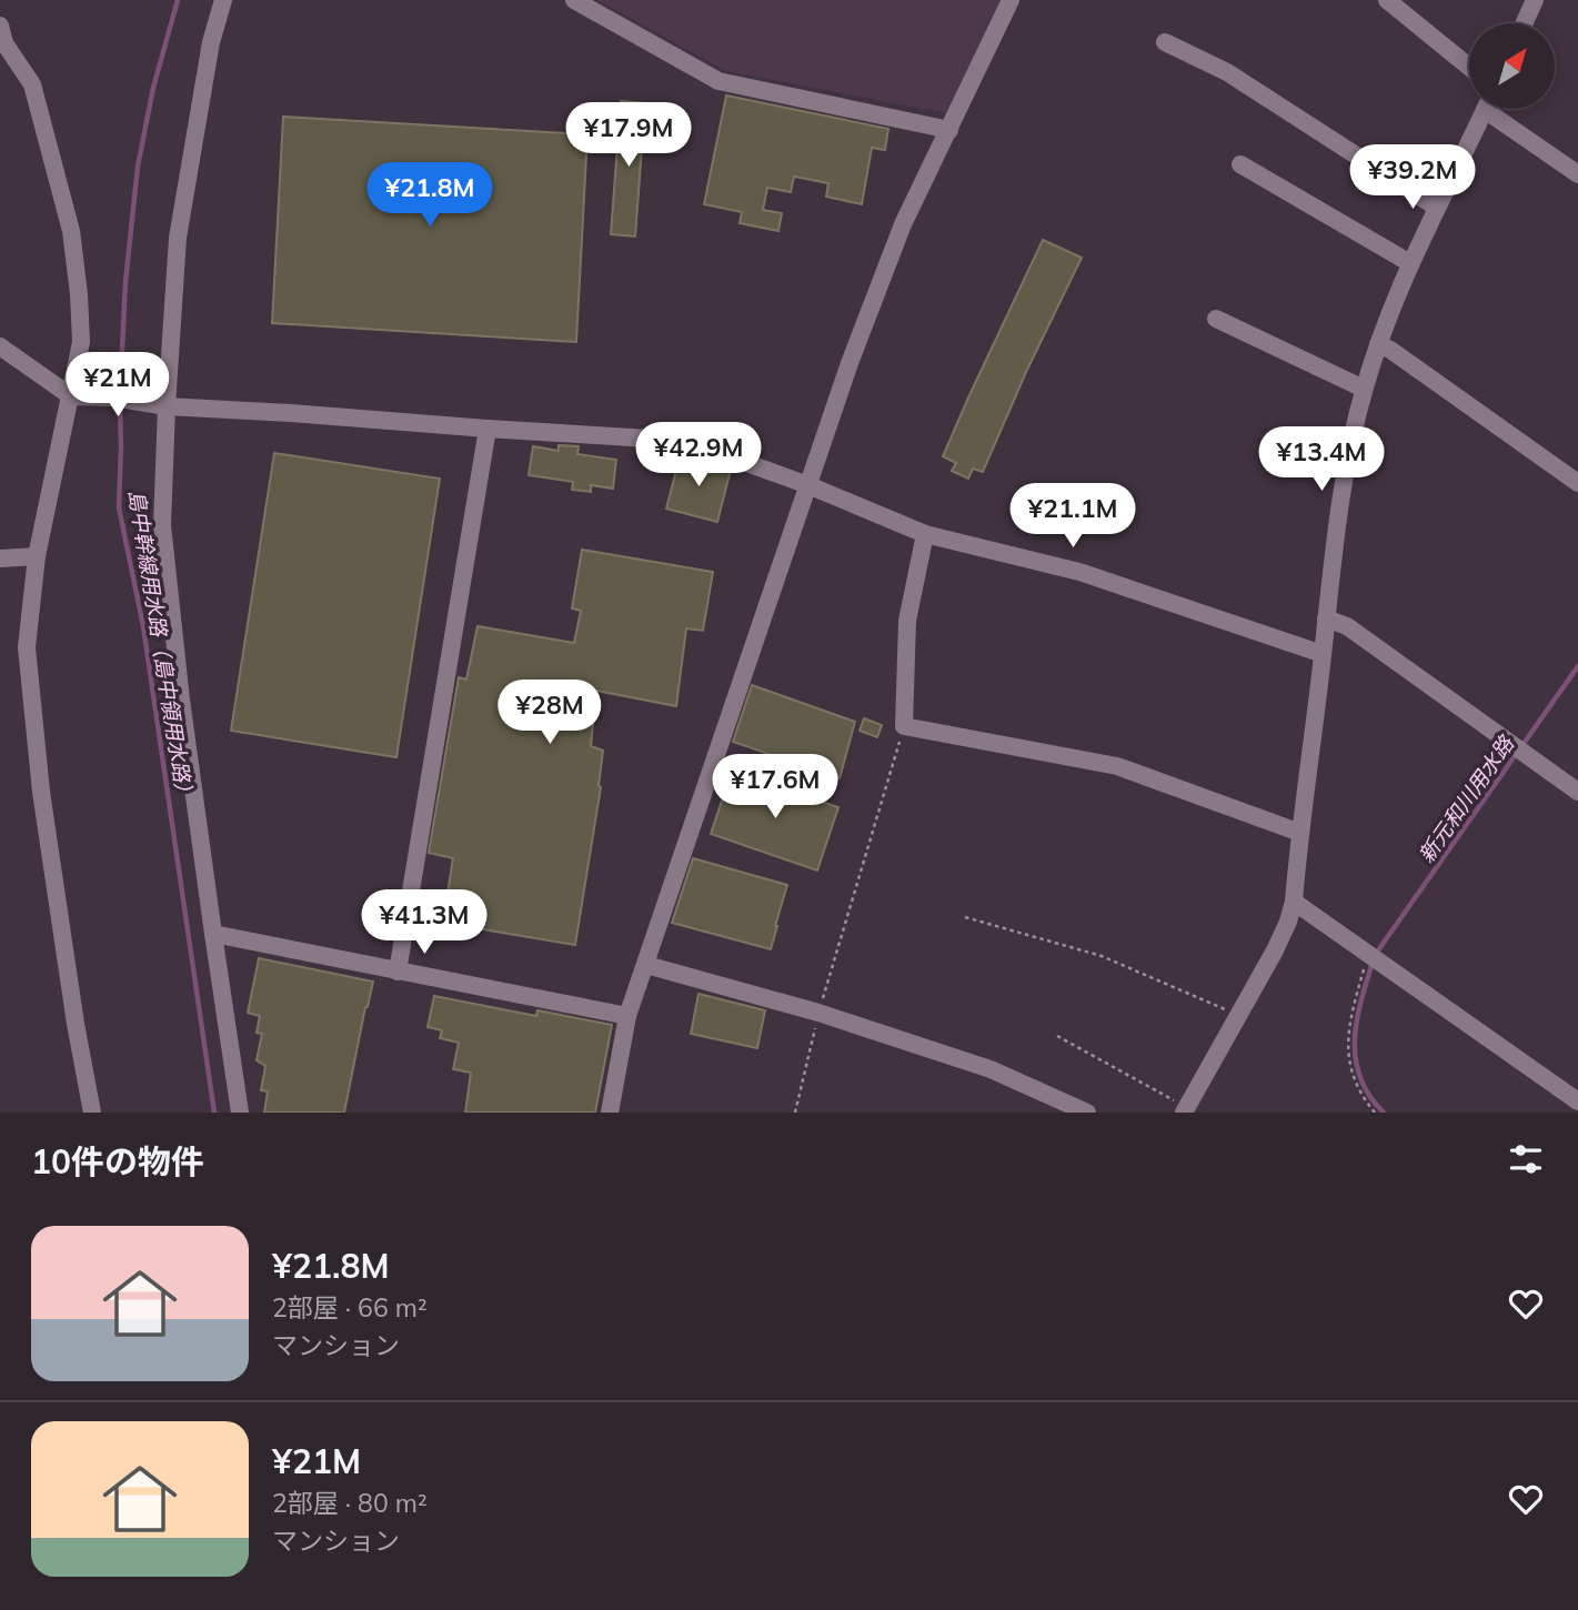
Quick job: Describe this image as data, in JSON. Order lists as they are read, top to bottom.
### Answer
{
  "water": ["島中幹線用水路（島中領用水路）", "新元和川用水路"],
  "north": "top right",
  "page": {
    "price": [
      "¥17.9M",
      "¥39.2M",
      "¥21.8M",
      "¥21M",
      "¥42.9M",
      "¥13.4M",
      "¥21.1M",
      "¥28M",
      "¥17.6M",
      "¥41.3M"
    ],
    "heading": "10件の物件",
    "list": [
      {
        "name": "¥21.8M",
        "note": "2部屋 · 66 m² · マンション"
      },
      {
        "name": "¥21M",
        "note": "2部屋 · 80 m² · マンション"
      }
    ]
  }
}
